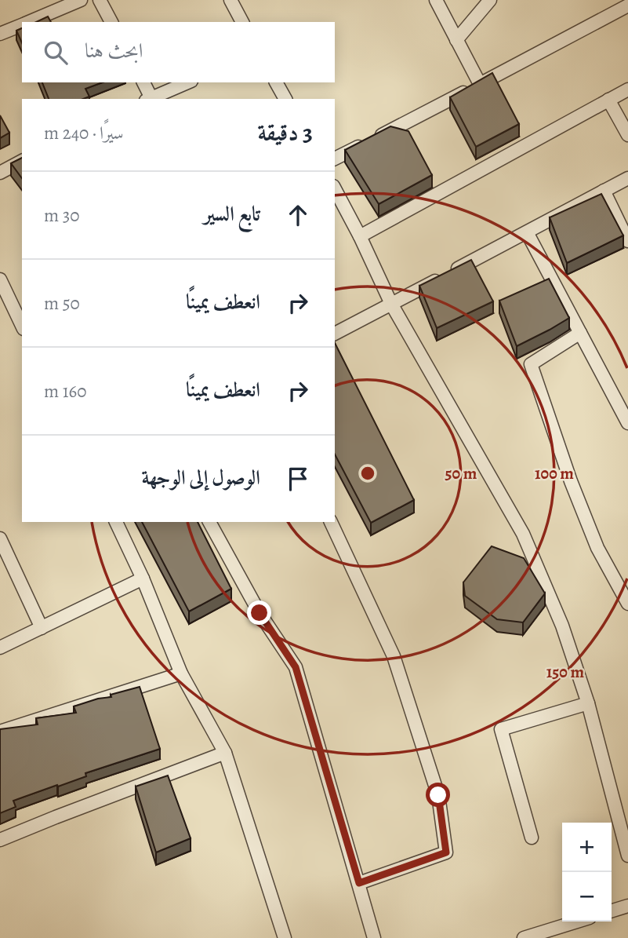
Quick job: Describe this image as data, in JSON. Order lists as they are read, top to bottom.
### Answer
{
  "page": {
    "search": "ابحث هنا",
    "heading": ["3 دقيقة", "سيرًا · 240 m"],
    "list": [
      ["تابع السير", "30 m"],
      ["انعطف يمينًا", "50 m"],
      ["انعطف يمينًا", "160 m"],
      "الوصول إلى الوجهة"
    ],
    "map_buttons": ["+", "−"]
  },
  "rings": ["50 m", "100 m", "150 m"]
}
